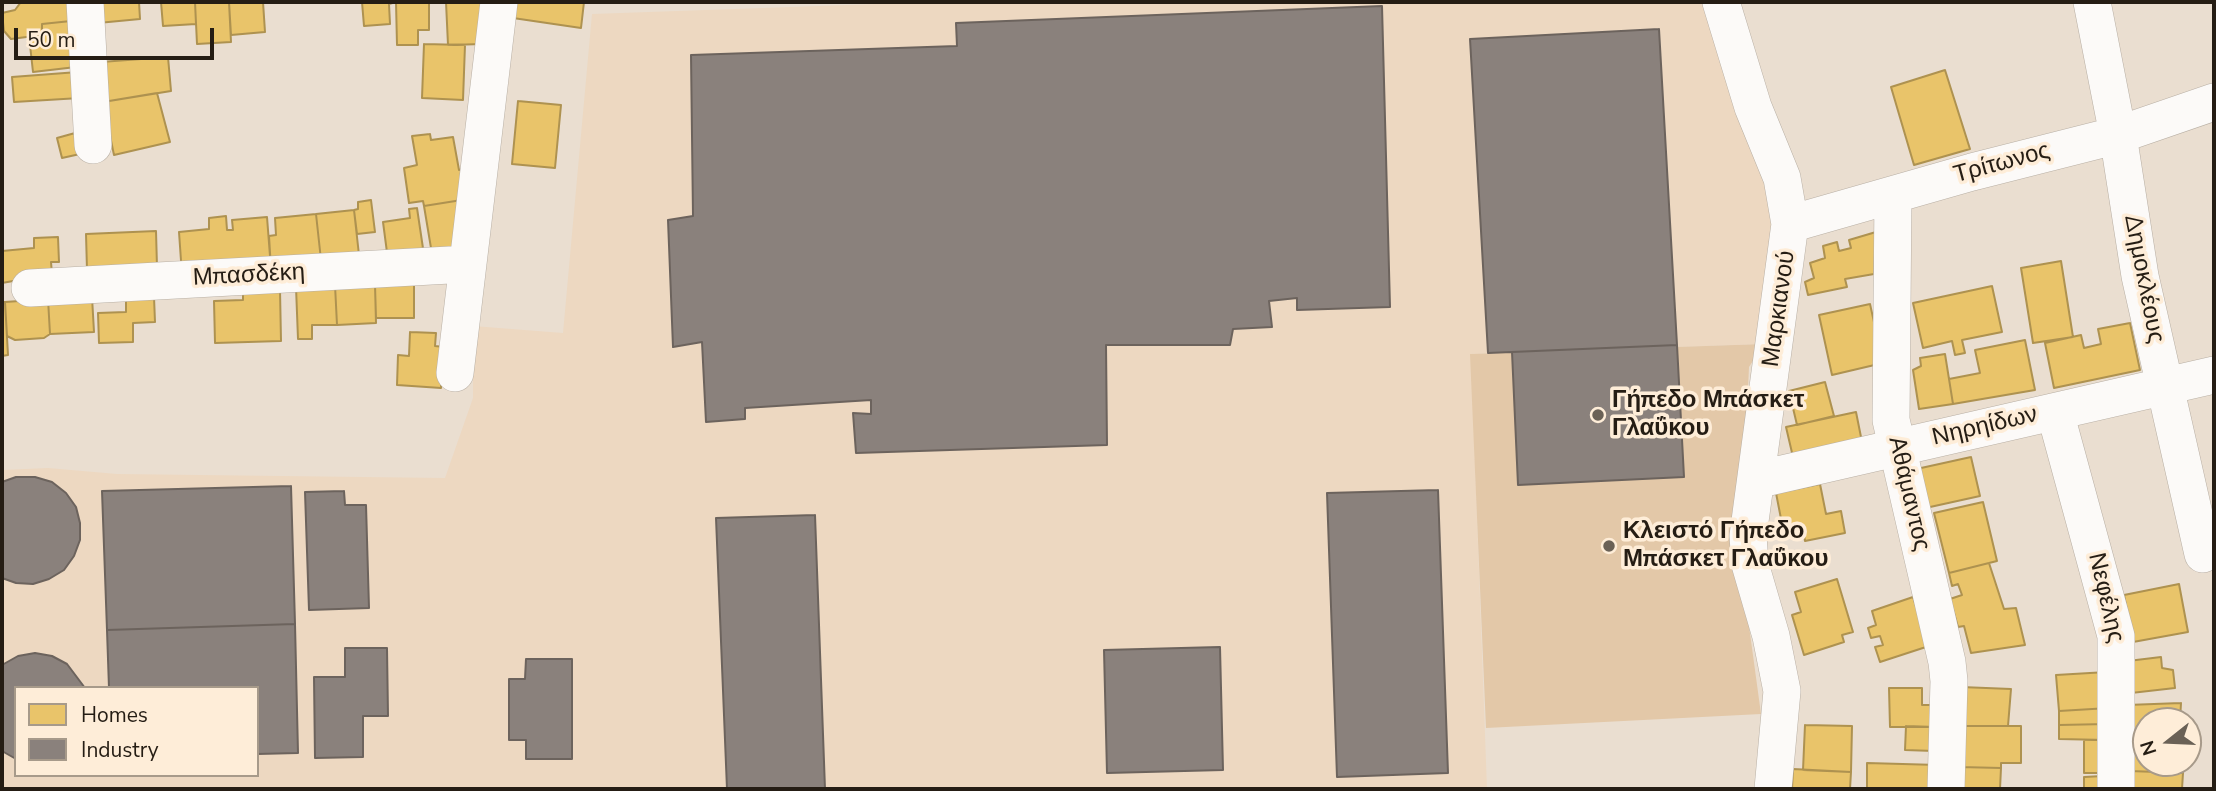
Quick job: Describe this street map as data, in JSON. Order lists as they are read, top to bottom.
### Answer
{
  "streets": {
    "street": [
      "Τρίτωνος",
      "Μπασδέκη",
      "Δημοκλέους",
      "Μαρκιανού",
      "Νηρηίδων",
      "Αθάμαντος",
      "Νεφέλης"
    ]
  },
  "crossings": [
    ["Τρίτωνος", "Δημοκλέους"],
    ["Τρίτωνος", "Μαρκιανού"],
    ["Τρίτωνος", "Αθάμαντος"],
    ["Δημοκλέους", "Νηρηίδων"],
    ["Μαρκιανού", "Νηρηίδων"],
    ["Νηρηίδων", "Αθάμαντος"],
    ["Νηρηίδων", "Νεφέλης"]
  ],
  "places": ["Γήπεδο Μπάσκετ Γλαΰκου", "Κλειστό Γήπεδο Μπάσκετ Γλαΰκου"],
  "legend": ["Homes", "Industry"],
  "scale_bar": "50 m",
  "north": "left"
}
